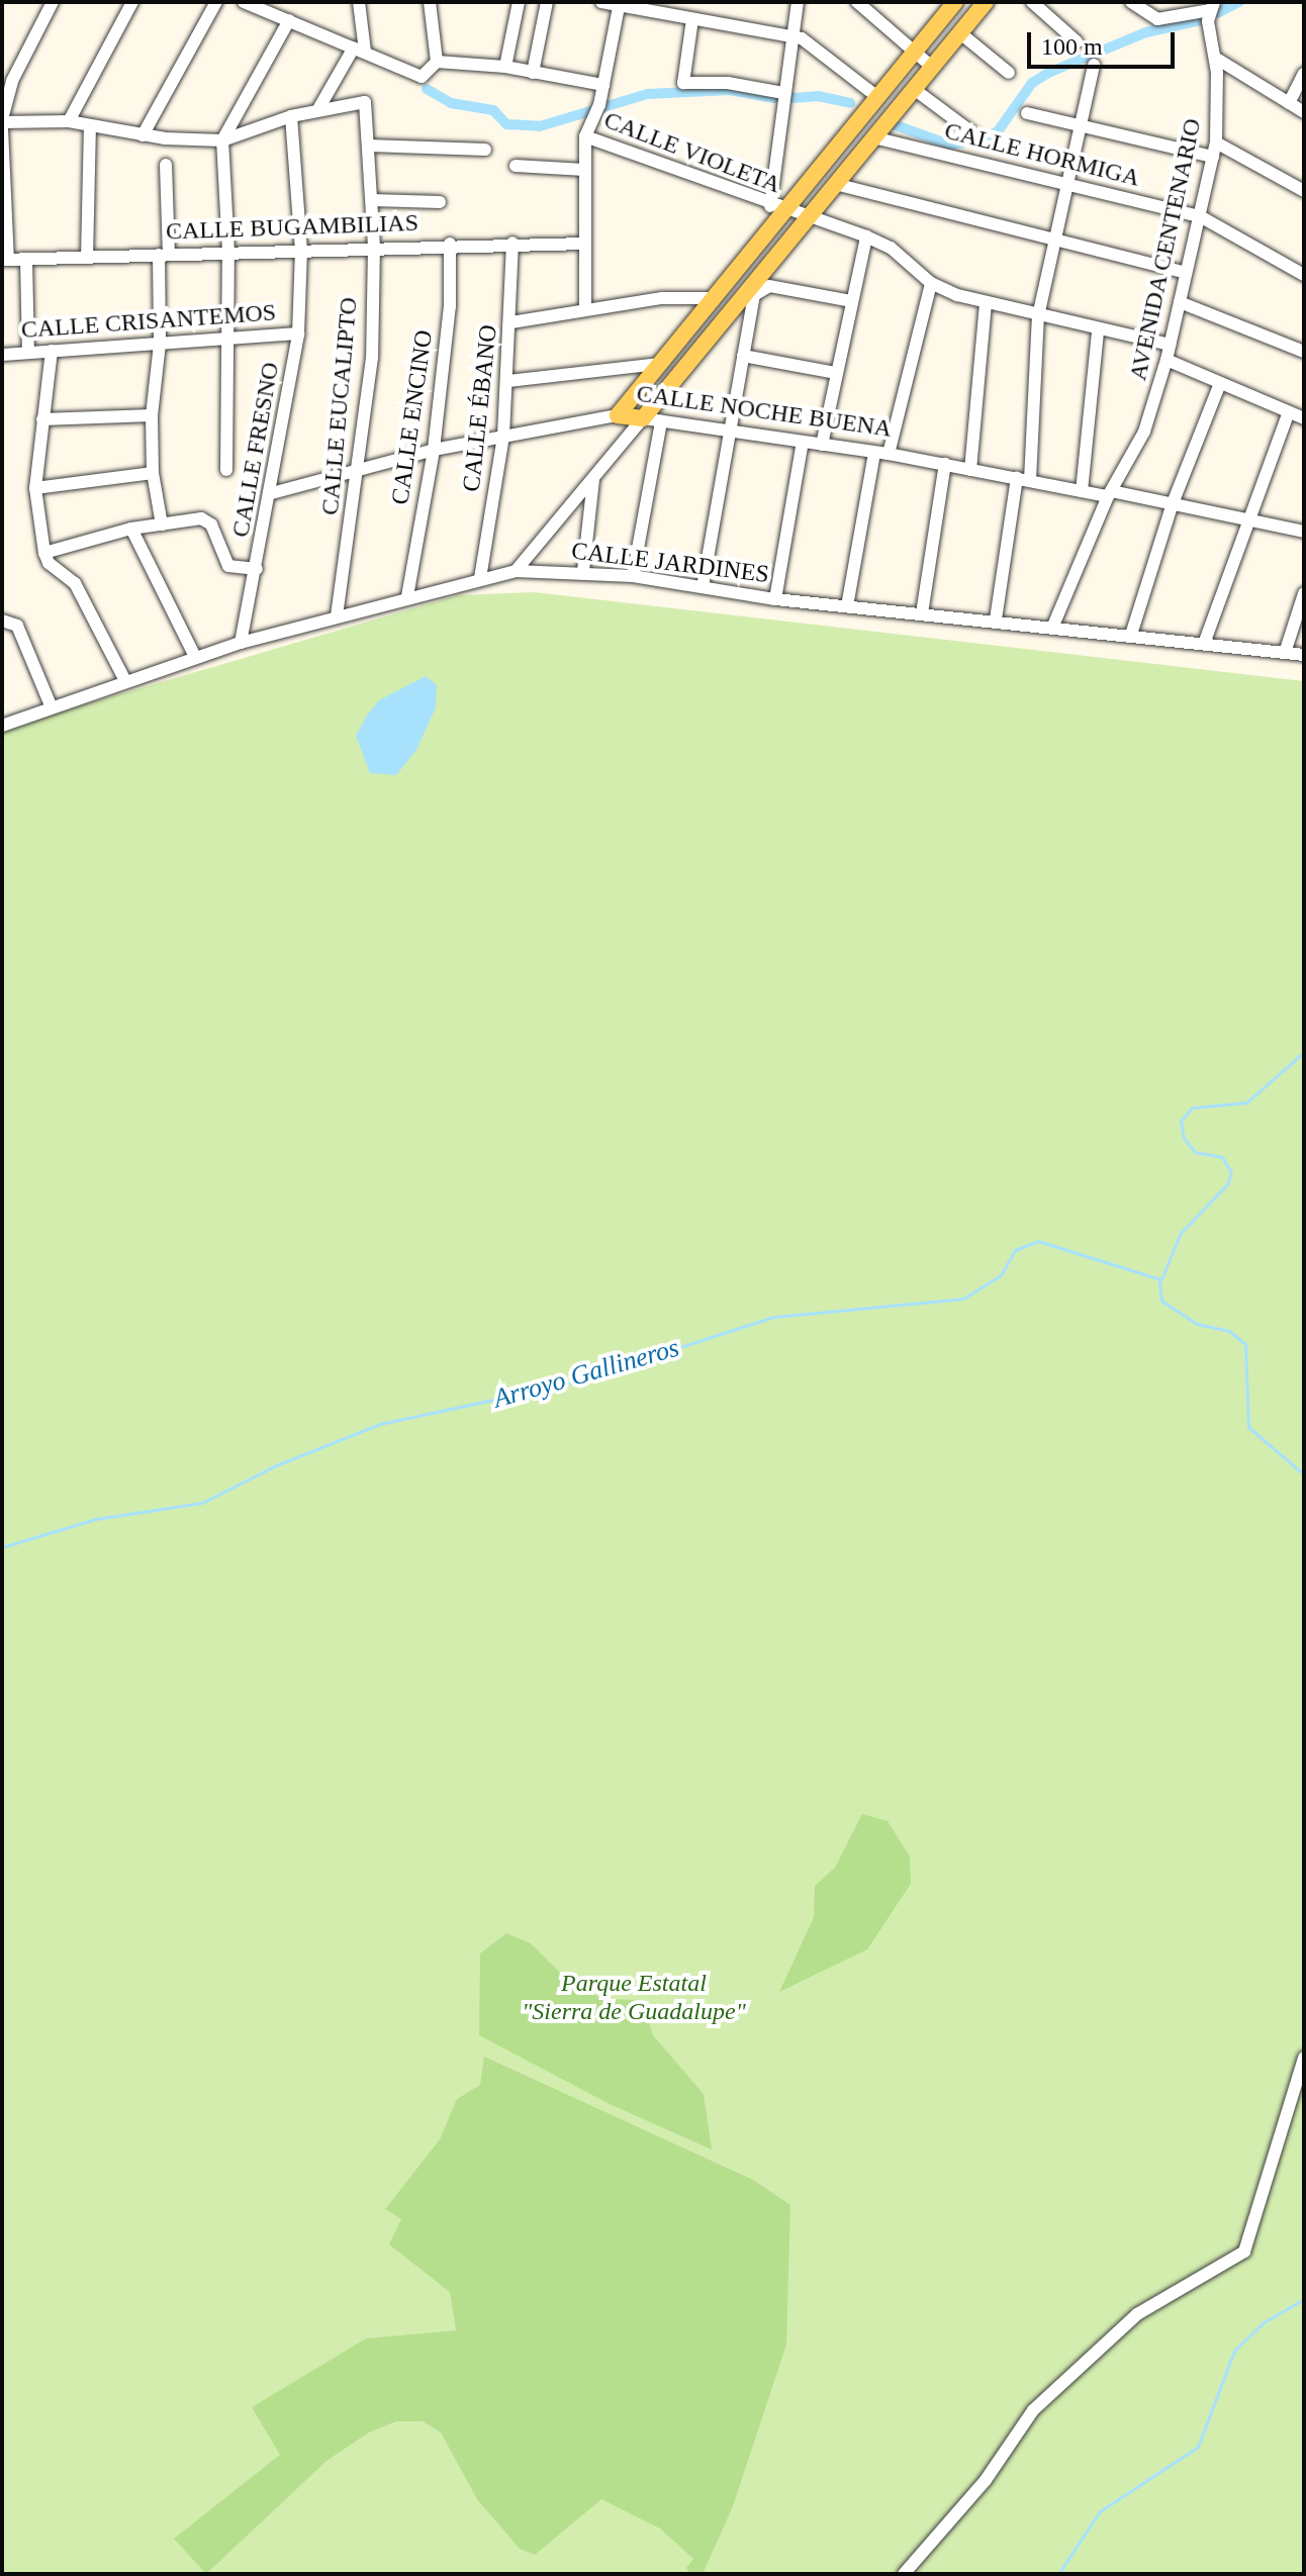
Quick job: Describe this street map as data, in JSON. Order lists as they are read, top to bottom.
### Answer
{
  "streets": {
    "main road": ["CALLE NOCHE BUENA"],
    "street": [
      "CALLE VIOLETA",
      "CALLE HORMIGA",
      "CALLE BUGAMBILIAS",
      "AVENIDA CENTENARIO",
      "CALLE CRISANTEMOS",
      "CALLE EUCALIPTO",
      "CALLE ÉBANO",
      "CALLE ENCINO",
      "CALLE FRESNO",
      "CALLE JARDINES"
    ]
  },
  "crossings": [
    ["CALLE VIOLETA", "AVENIDA CENTENARIO"],
    ["CALLE HORMIGA", "AVENIDA CENTENARIO"],
    ["CALLE BUGAMBILIAS", "CALLE EUCALIPTO"],
    ["CALLE BUGAMBILIAS", "CALLE ÉBANO"],
    ["CALLE BUGAMBILIAS", "CALLE ENCINO"],
    ["CALLE BUGAMBILIAS", "CALLE FRESNO"],
    ["AVENIDA CENTENARIO", "CALLE NOCHE BUENA"],
    ["AVENIDA CENTENARIO", "CALLE JARDINES"],
    ["CALLE CRISANTEMOS", "CALLE FRESNO"],
    ["CALLE EUCALIPTO", "CALLE NOCHE BUENA"],
    ["CALLE EUCALIPTO", "CALLE JARDINES"],
    ["CALLE ÉBANO", "CALLE NOCHE BUENA"],
    ["CALLE ÉBANO", "CALLE JARDINES"],
    ["CALLE NOCHE BUENA", "CALLE ENCINO"],
    ["CALLE NOCHE BUENA", "CALLE FRESNO"],
    ["CALLE ENCINO", "CALLE JARDINES"],
    ["CALLE FRESNO", "CALLE JARDINES"]
  ],
  "water": ["Arroyo Gallineros"],
  "parks": ["Parque Estatal \"Sierra de Guadalupe\""],
  "scale_bar": "100 m"
}
